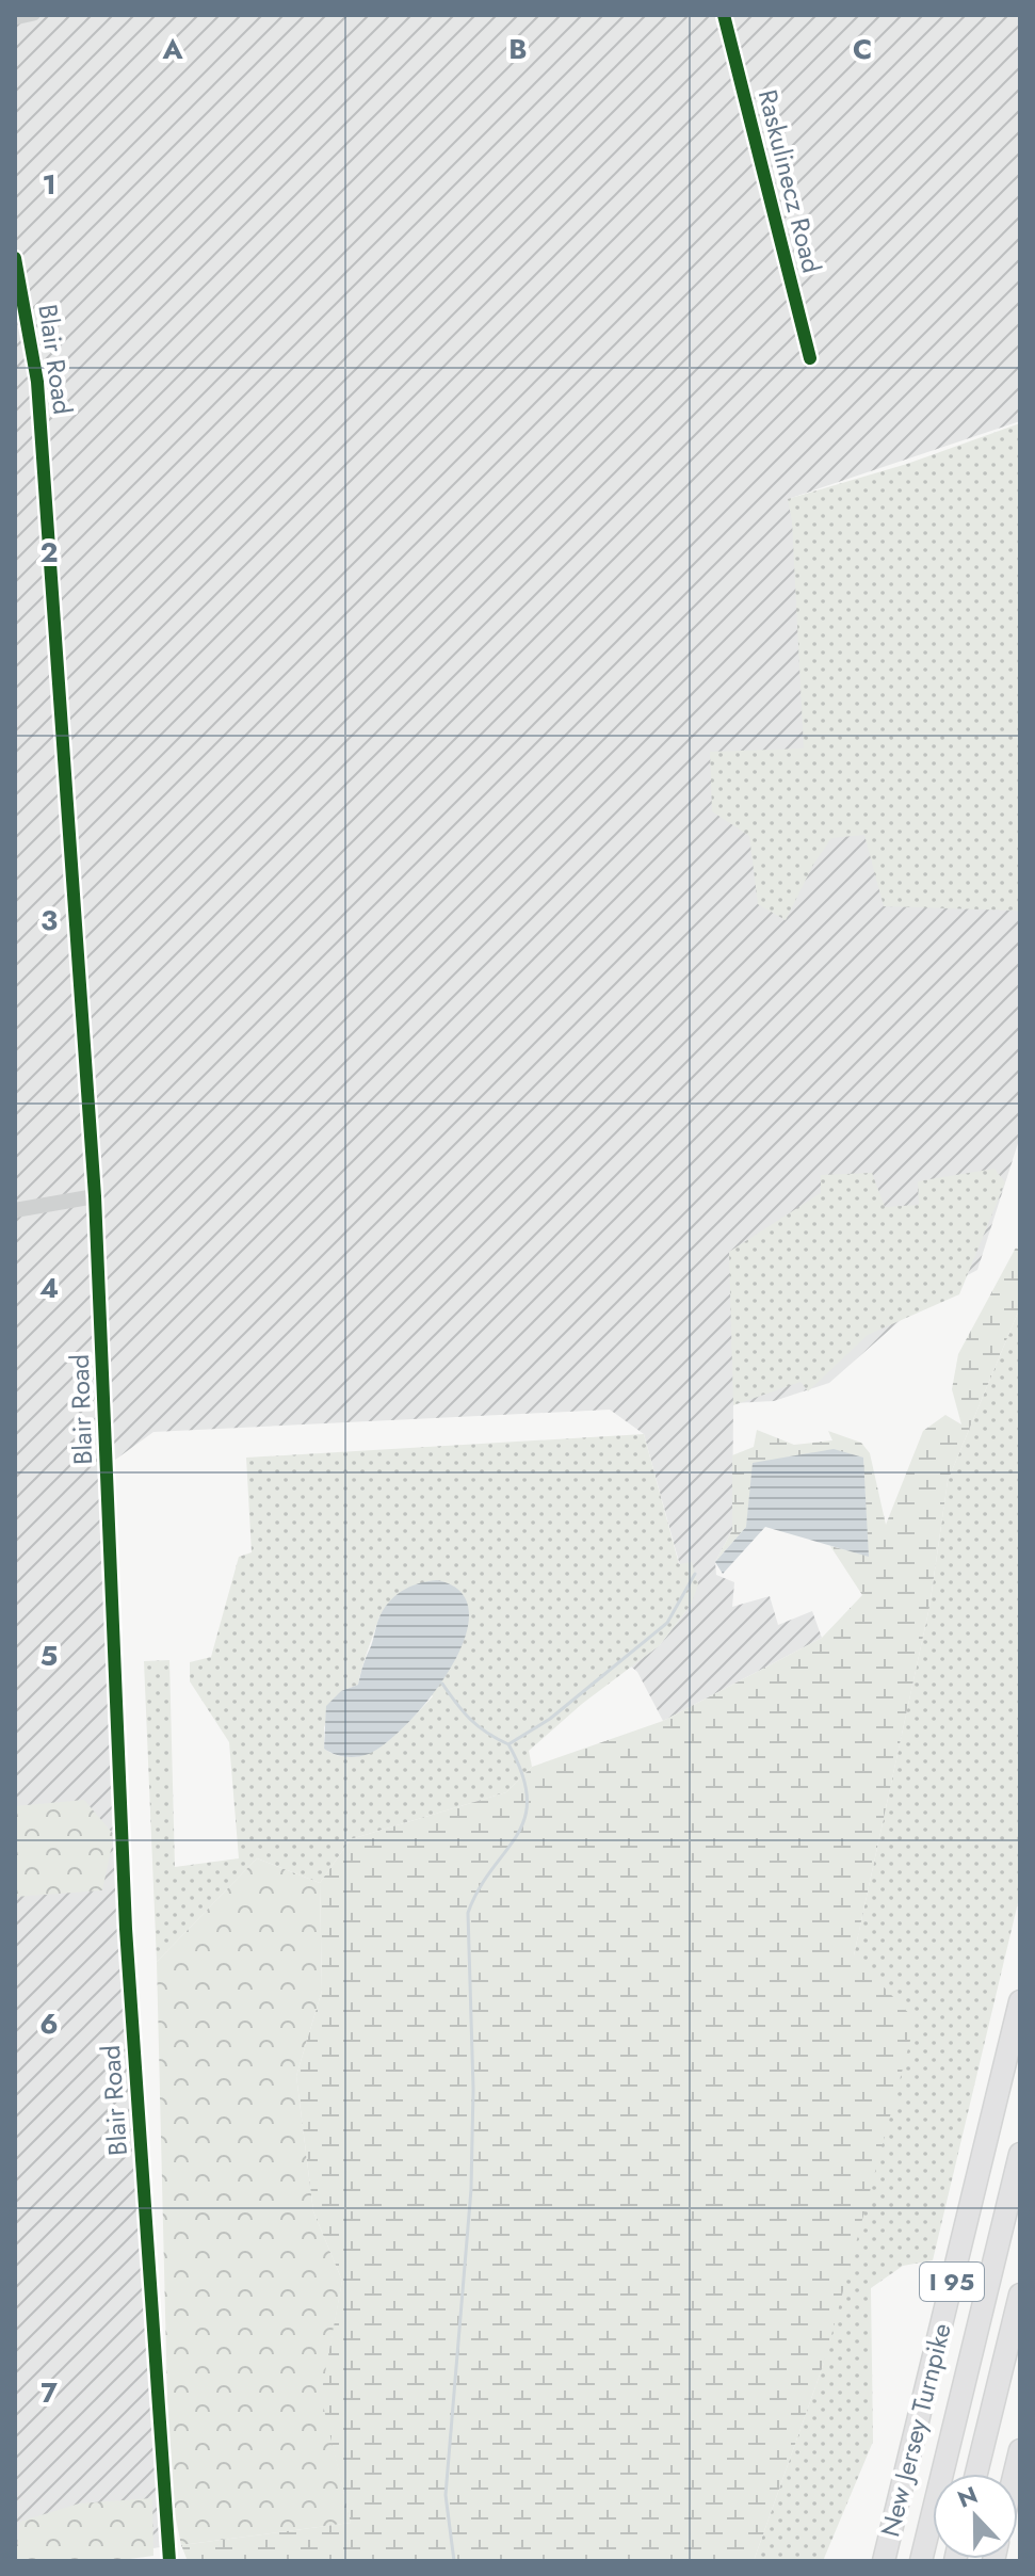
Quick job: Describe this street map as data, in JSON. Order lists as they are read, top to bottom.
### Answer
{
  "streets": {
    "highway": ["I 95", "New Jersey Turnpike"],
    "street": ["Raskulinecz Road", "Blair Road"]
  },
  "north": "top",
  "grid": {
    "columns": ["A", "B", "C"],
    "rows": [
      "1",
      "2",
      "3",
      "4",
      "5",
      "6",
      "7"
    ]
  }
}
